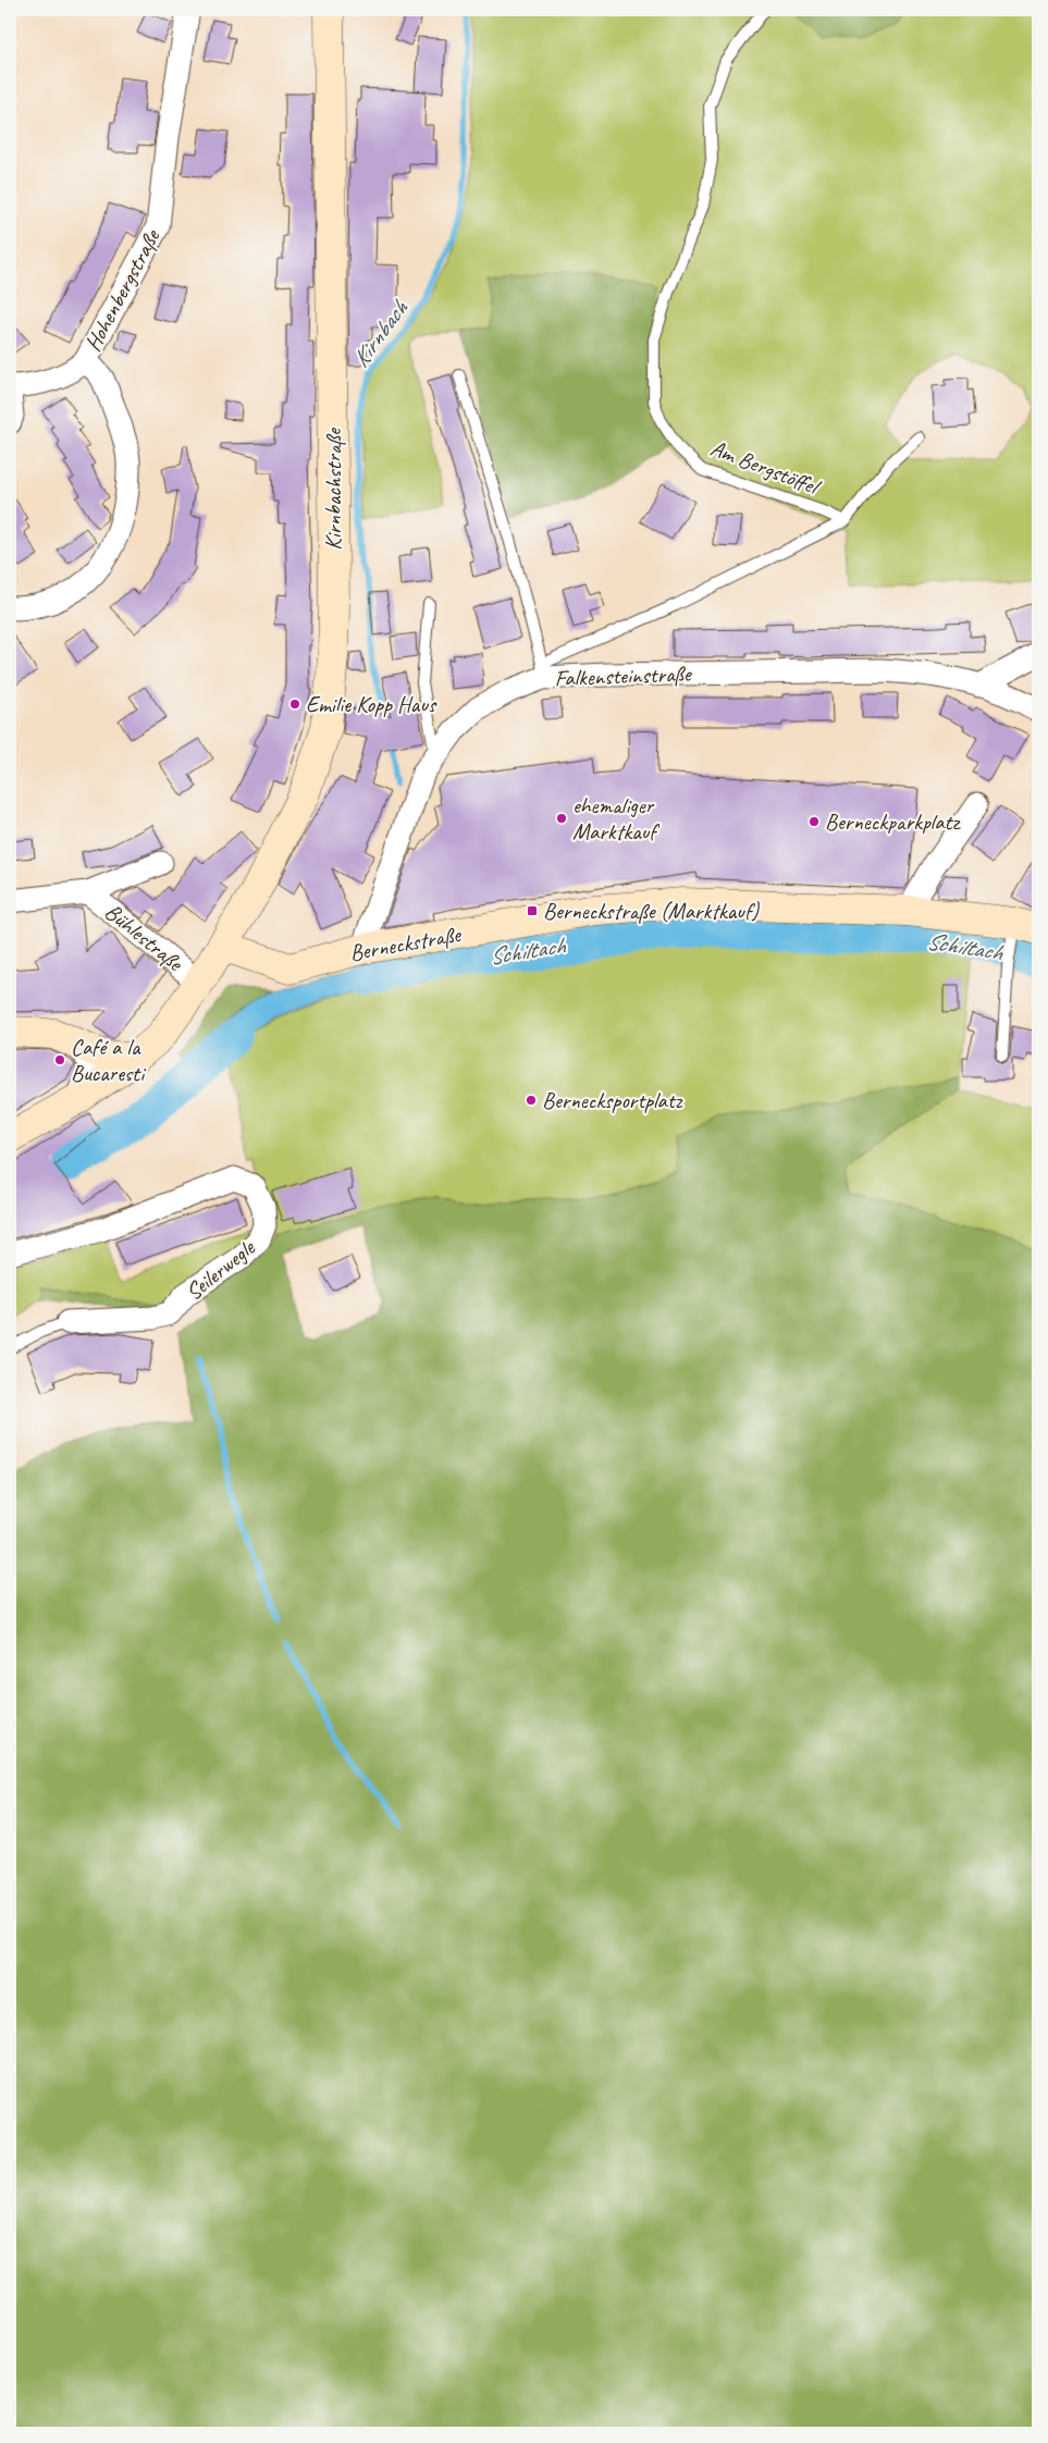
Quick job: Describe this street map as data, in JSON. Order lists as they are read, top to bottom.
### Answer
{
  "streets": {
    "main road": ["Kirnbachstraße", "Berneckstraße"],
    "street": [
      "Hohenbergstraße",
      "Falkensteinstraße",
      "Bühlestraße",
      "Seilerwegle"
    ],
    "lane": ["Am Bergstöffel"]
  },
  "crossings": [
    ["Am Bergstöffel", "Falkensteinstraße"],
    ["Kirnbachstraße", "Berneckstraße"],
    ["Falkensteinstraße", "Berneckstraße"]
  ],
  "water": ["Kirnbach", "Schiltach"],
  "places": {
    "other": [
      "Emilie Kopp Haus",
      "ehemaliger Marktkauf",
      "Berneckparkplatz",
      "Café a la Bucaresti",
      "Bernecksportplatz"
    ],
    "transit": ["Berneckstraße (Marktkauf)"]
  }
}
